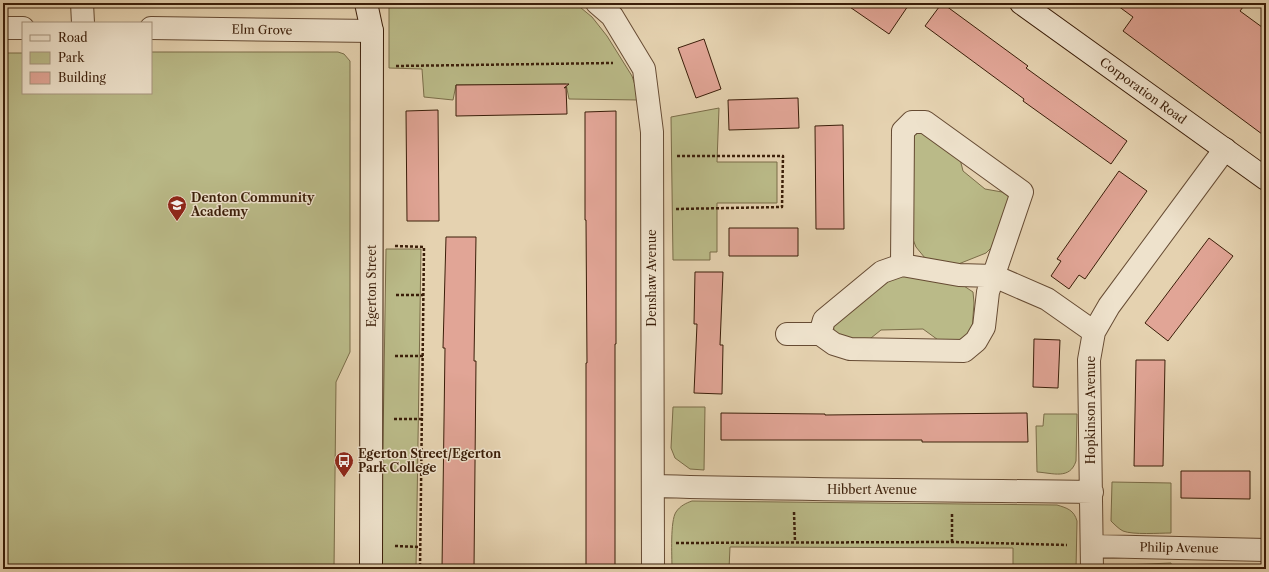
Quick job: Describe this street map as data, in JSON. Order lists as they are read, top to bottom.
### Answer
{
  "streets": {
    "street": [
      "Elm Grove",
      "Corporation Road",
      "Denshaw Avenue",
      "Egerton Street",
      "Hopkinson Avenue",
      "Hibbert Avenue",
      "Philip Avenue"
    ]
  },
  "crossings": [
    ["Elm Grove", "Egerton Street"],
    ["Corporation Road", "Hopkinson Avenue"],
    ["Denshaw Avenue", "Hibbert Avenue"],
    ["Hopkinson Avenue", "Hibbert Avenue"],
    ["Hopkinson Avenue", "Philip Avenue"]
  ],
  "places": {
    "school or university": ["Denton Community Academy"],
    "bus stop": ["Egerton Street/Egerton Park College"]
  },
  "legend": ["Road", "Park", "Building"]
}
